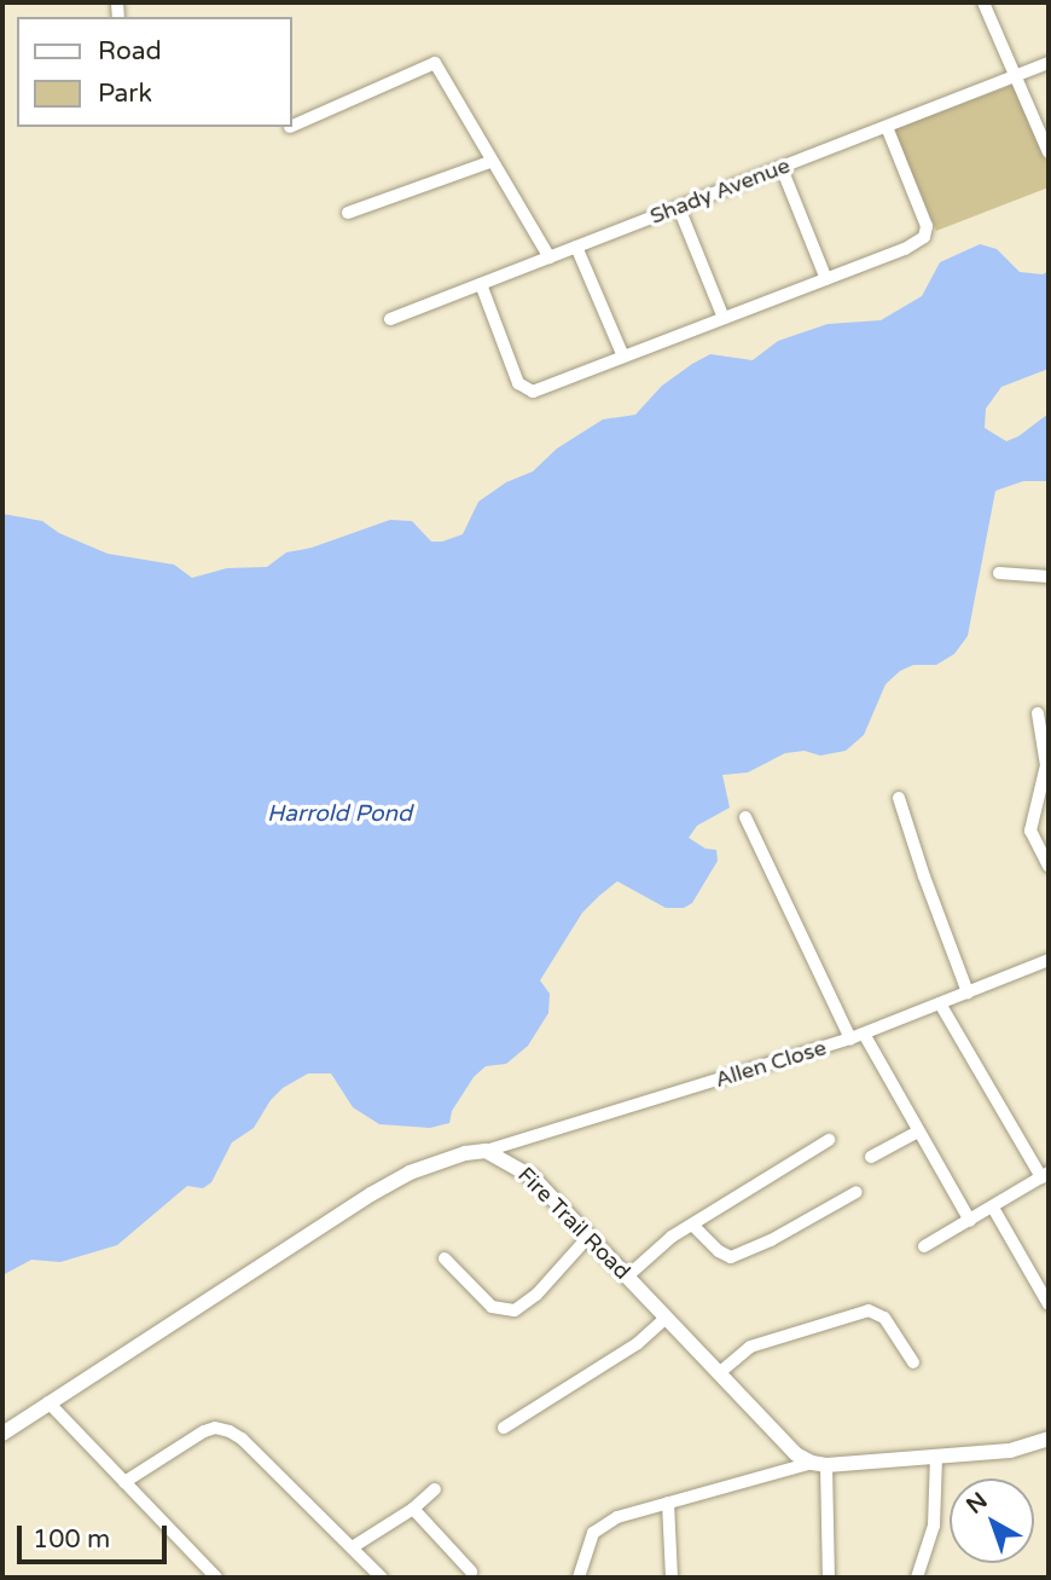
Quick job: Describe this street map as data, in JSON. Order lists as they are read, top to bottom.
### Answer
{
  "streets": {
    "street": ["Shady Avenue", "Allen Close", "Fire Trail Road"]
  },
  "crossings": [
    ["Allen Close", "Fire Trail Road"]
  ],
  "water": ["Harrold Pond"],
  "legend": ["Road", "Park"],
  "scale_bar": "100 m",
  "north": "top left"
}
